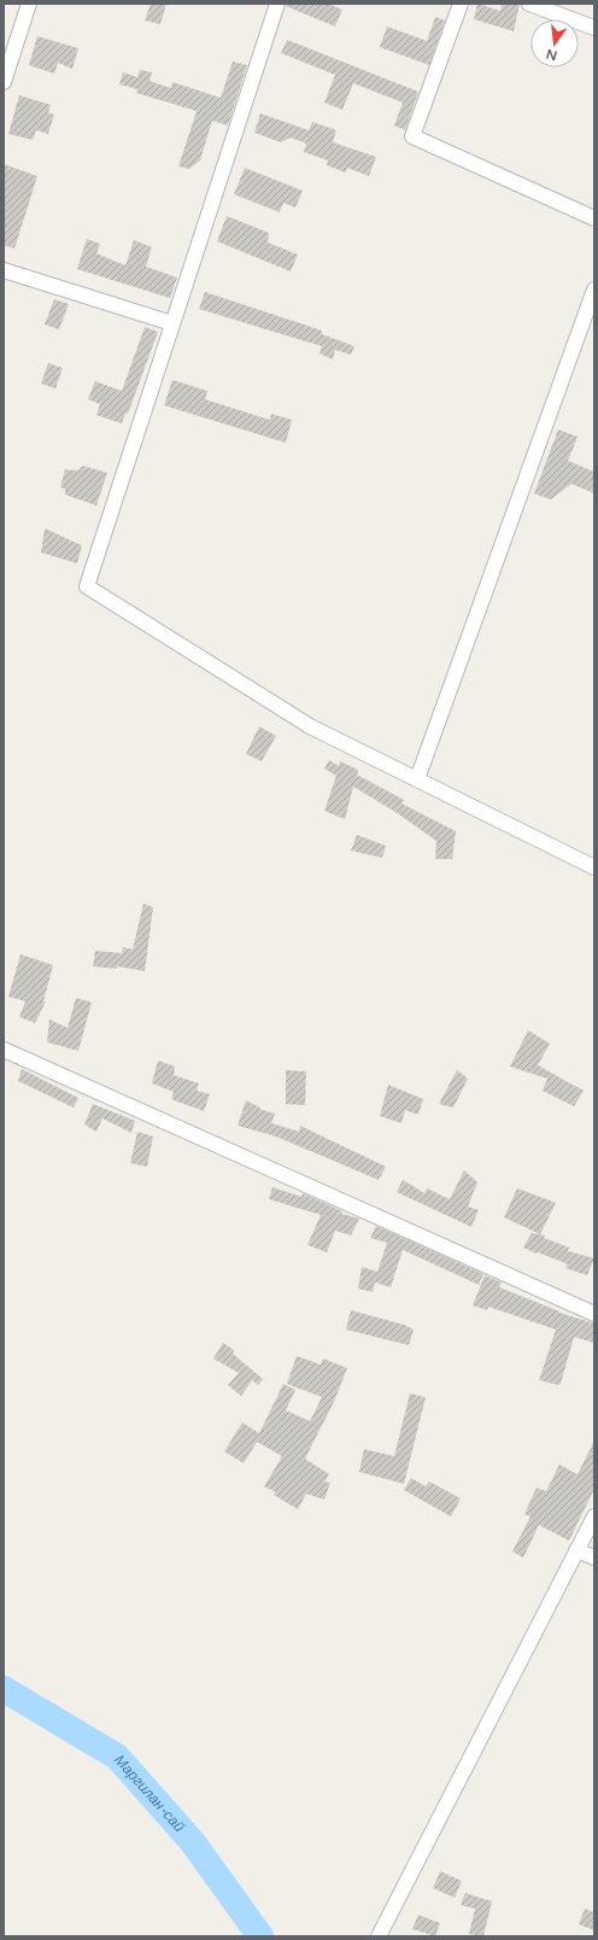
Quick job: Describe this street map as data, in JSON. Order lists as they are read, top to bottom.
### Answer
{
  "water": ["Маргилан-сай"],
  "north": "bottom"
}
